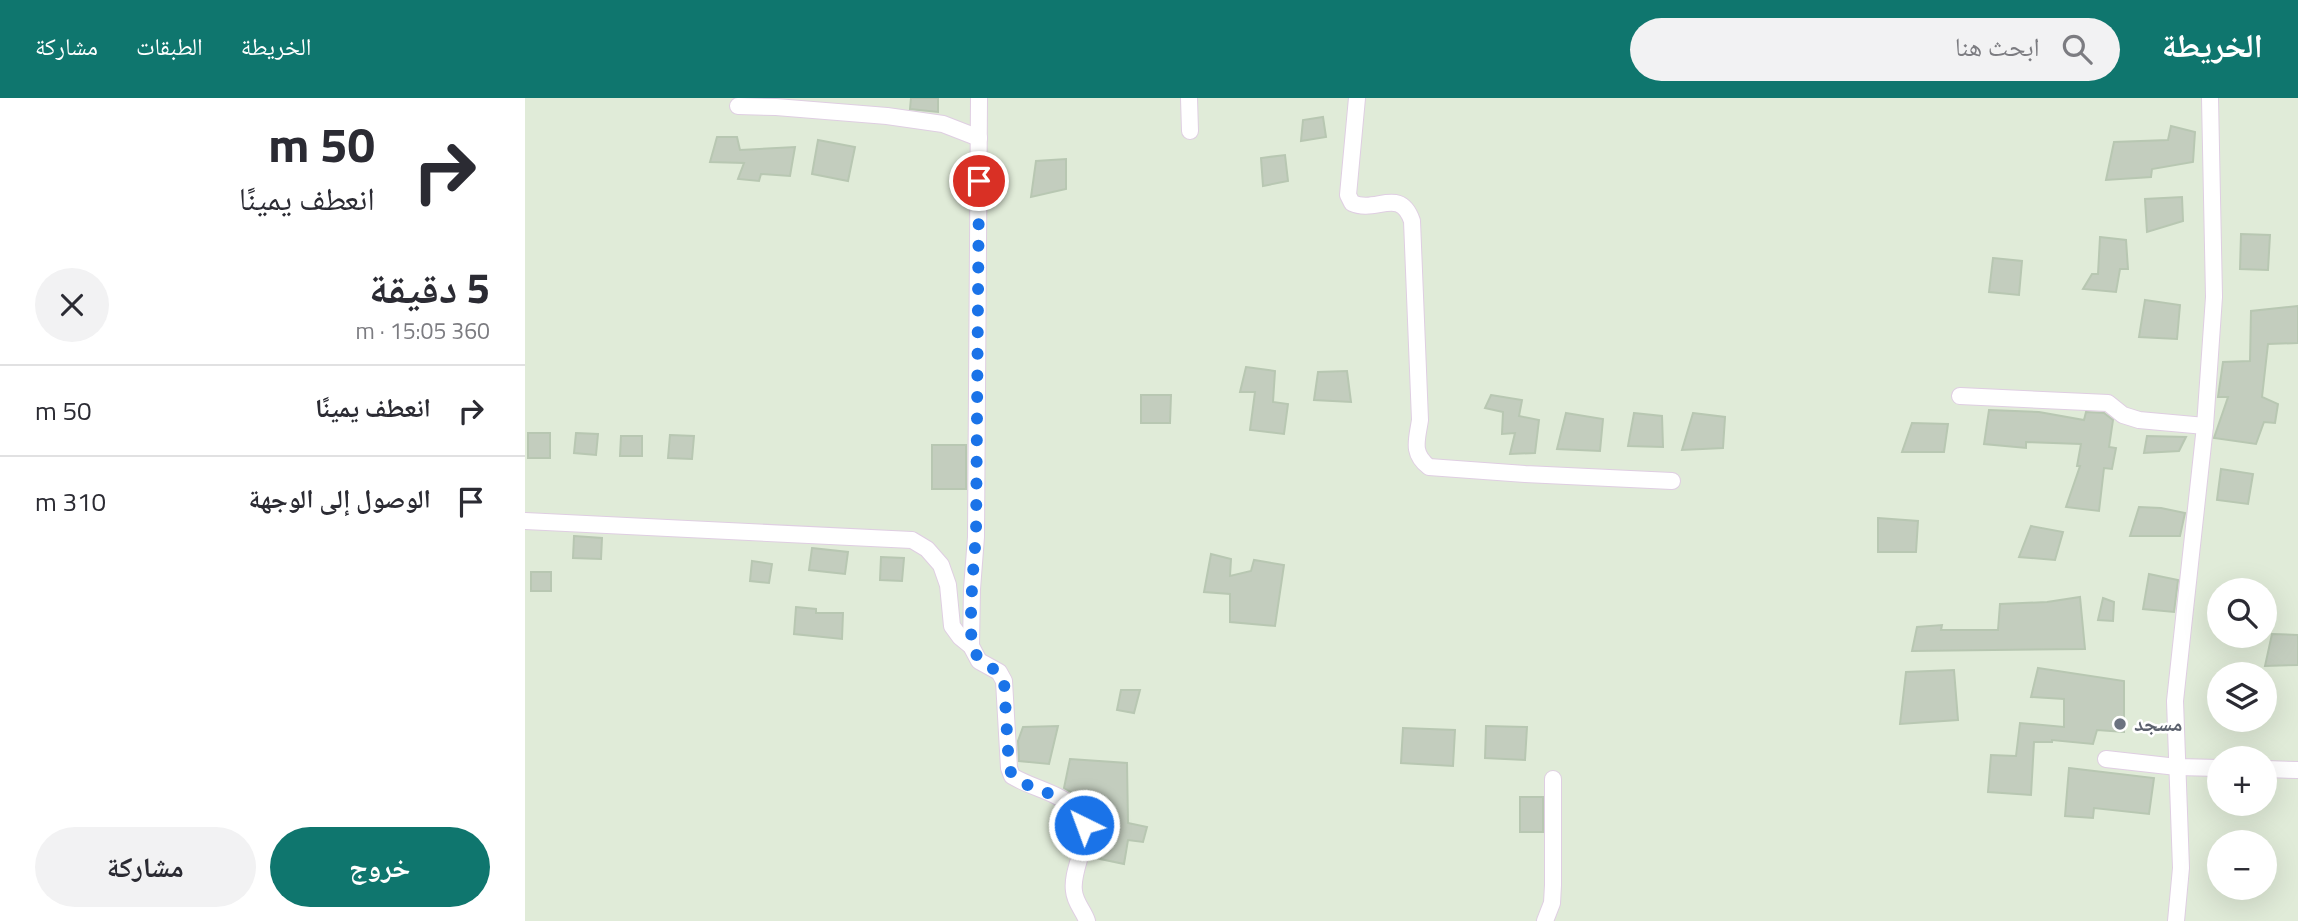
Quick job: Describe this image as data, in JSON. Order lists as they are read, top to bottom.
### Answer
{
  "places": ["مسجد"],
  "page": {
    "header": "الخريطة",
    "search": "ابحث هنا",
    "nav": ["الخريطة", "الطبقات", "مشاركة"],
    "turn": ["50 m", "انعطف يمينًا"],
    "heading": ["5 دقيقة", "360 m · 15:05"],
    "list": [
      {
        "name": "انعطف يمينًا",
        "value": "50 m"
      },
      {
        "name": "الوصول إلى الوجهة",
        "value": "310 m"
      }
    ],
    "map_buttons": ["+", "−"],
    "buttons": ["خروج", "مشاركة"]
  }
}
